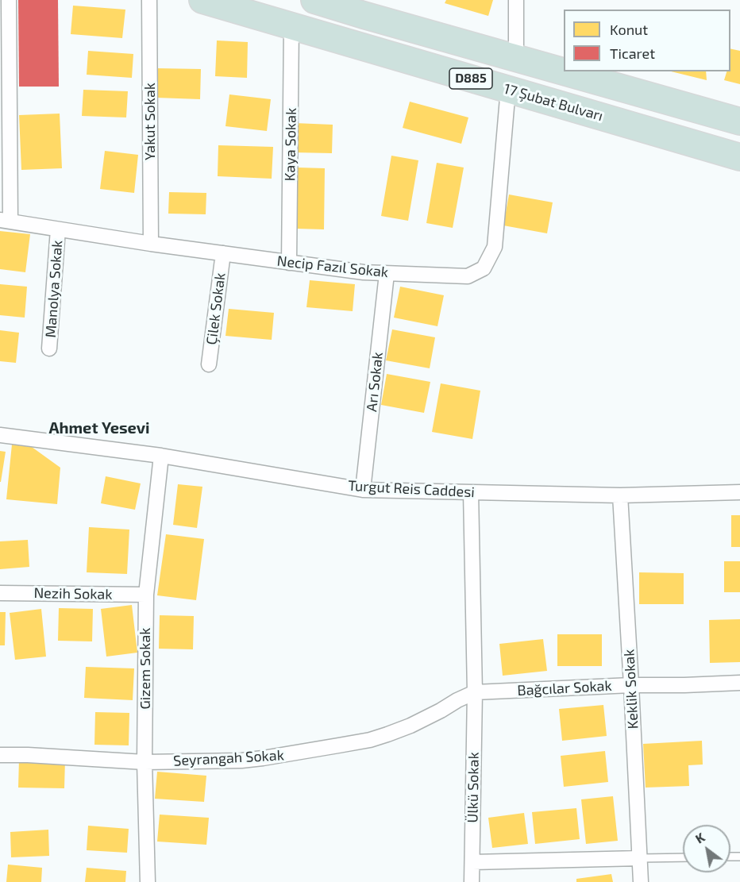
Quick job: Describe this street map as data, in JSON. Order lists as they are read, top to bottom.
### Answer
{
  "streets": {
    "highway": ["D885", "17 Şubat Bulvarı"],
    "street": [
      "Yakut Sokak",
      "Kaya Sokak",
      "Necip Fazıl Sokak",
      "Manolya Sokak",
      "Çilek Sokak",
      "Arı Sokak",
      "Turgut Reis Caddesi",
      "Nezih Sokak",
      "Gizem Sokak",
      "Bağcılar Sokak",
      "Keklik Sokak",
      "Seyrangah Sokak",
      "Ülkü Sokak"
    ]
  },
  "crossings": [
    ["17 Şubat Bulvarı", "Kaya Sokak"],
    ["17 Şubat Bulvarı", "Necip Fazıl Sokak"],
    ["Yakut Sokak", "Necip Fazıl Sokak"],
    ["Kaya Sokak", "Necip Fazıl Sokak"],
    ["Necip Fazıl Sokak", "Manolya Sokak"],
    ["Necip Fazıl Sokak", "Çilek Sokak"],
    ["Necip Fazıl Sokak", "Arı Sokak"],
    ["Arı Sokak", "Turgut Reis Caddesi"],
    ["Turgut Reis Caddesi", "Gizem Sokak"],
    ["Turgut Reis Caddesi", "Keklik Sokak"],
    ["Turgut Reis Caddesi", "Ülkü Sokak"],
    ["Nezih Sokak", "Gizem Sokak"],
    ["Gizem Sokak", "Seyrangah Sokak"],
    ["Bağcılar Sokak", "Keklik Sokak"],
    ["Bağcılar Sokak", "Seyrangah Sokak"],
    ["Bağcılar Sokak", "Ülkü Sokak"],
    ["Seyrangah Sokak", "Ülkü Sokak"]
  ],
  "districts": ["Ahmet Yesevi"],
  "legend": ["Konut", "Ticaret"],
  "north": "top left"
}
